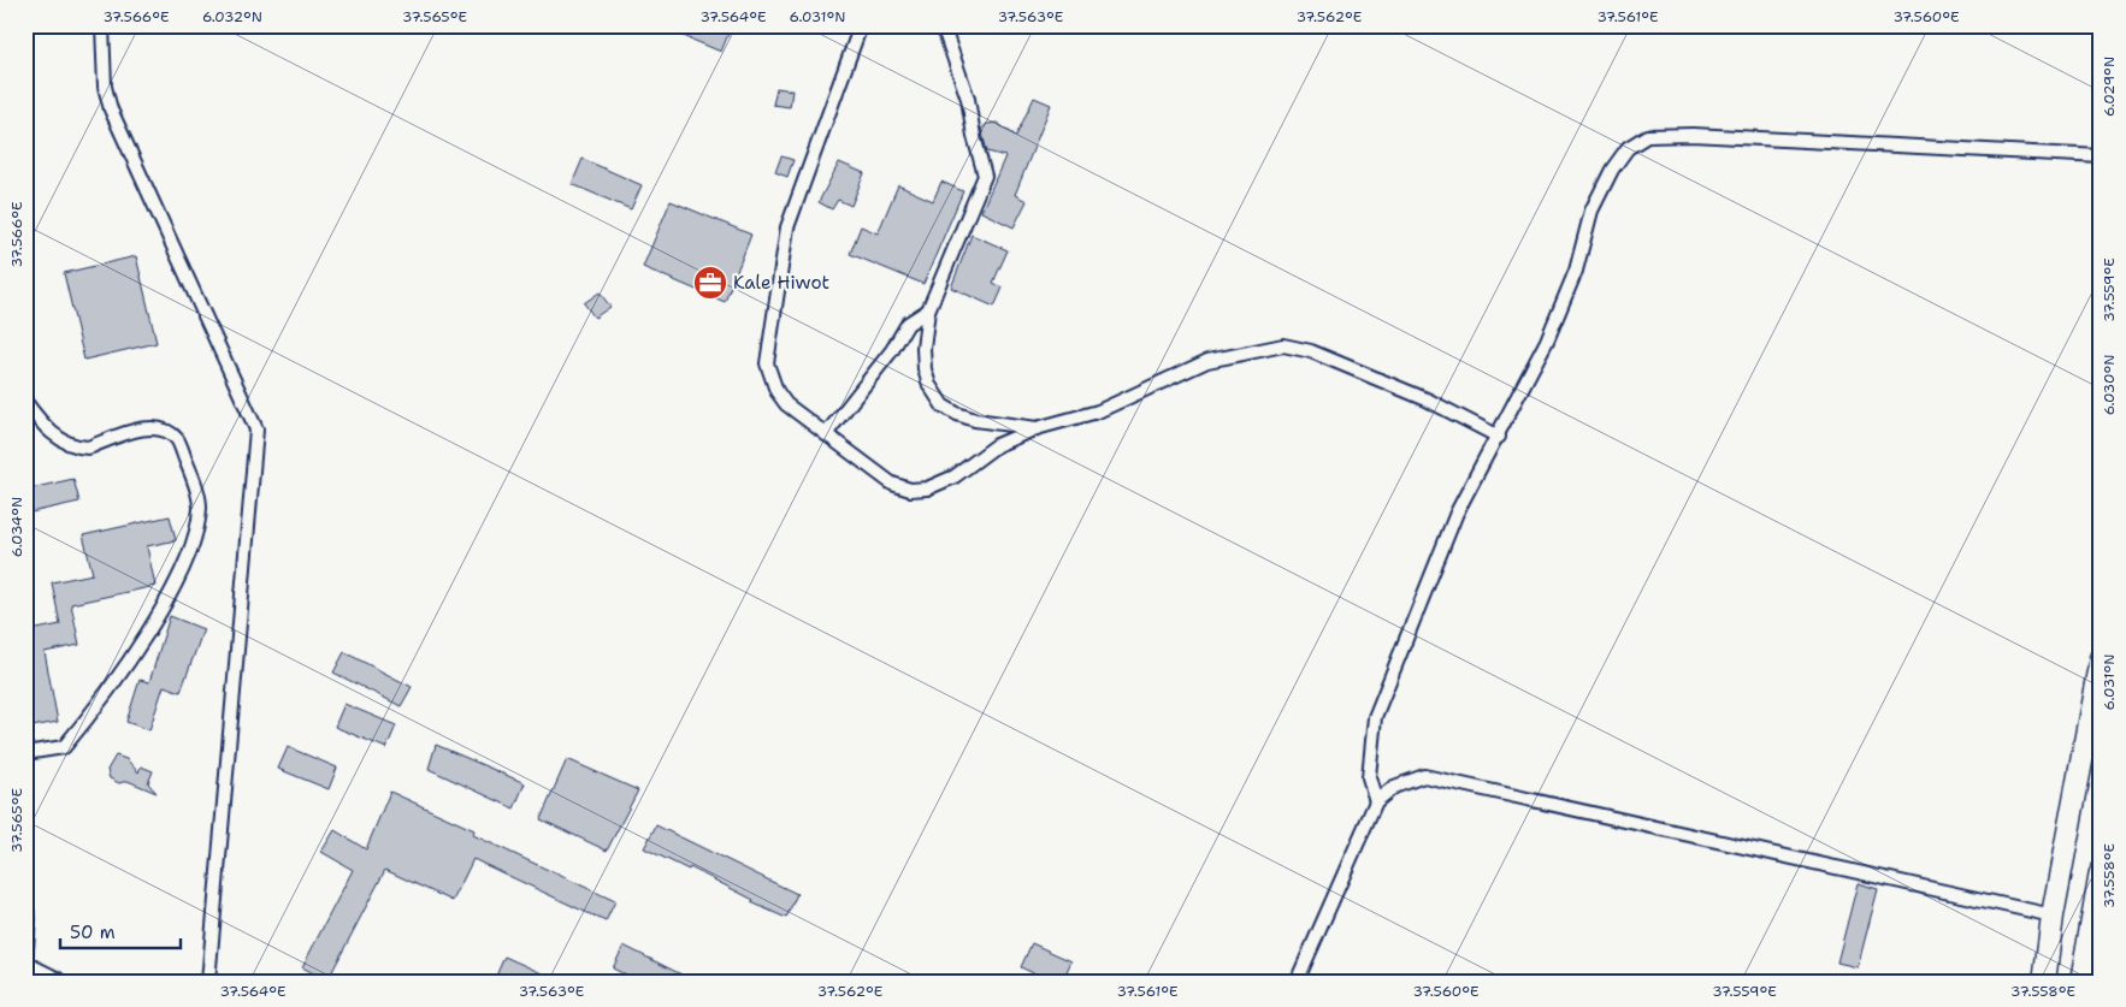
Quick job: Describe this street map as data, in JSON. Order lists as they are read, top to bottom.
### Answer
{
  "places": {
    "office": ["Kale Hiwot"]
  },
  "scale_bar": "50 m",
  "coordinates": [
    "37.566°E",
    "6.032°N",
    "37.565°E",
    "37.564°E",
    "6.031°N",
    "37.563°E",
    "37.562°E",
    "37.561°E",
    "37.560°E",
    "6.029°N",
    "37.559°E",
    "6.030°N",
    "6.034°N",
    "37.558°E"
  ]
}
